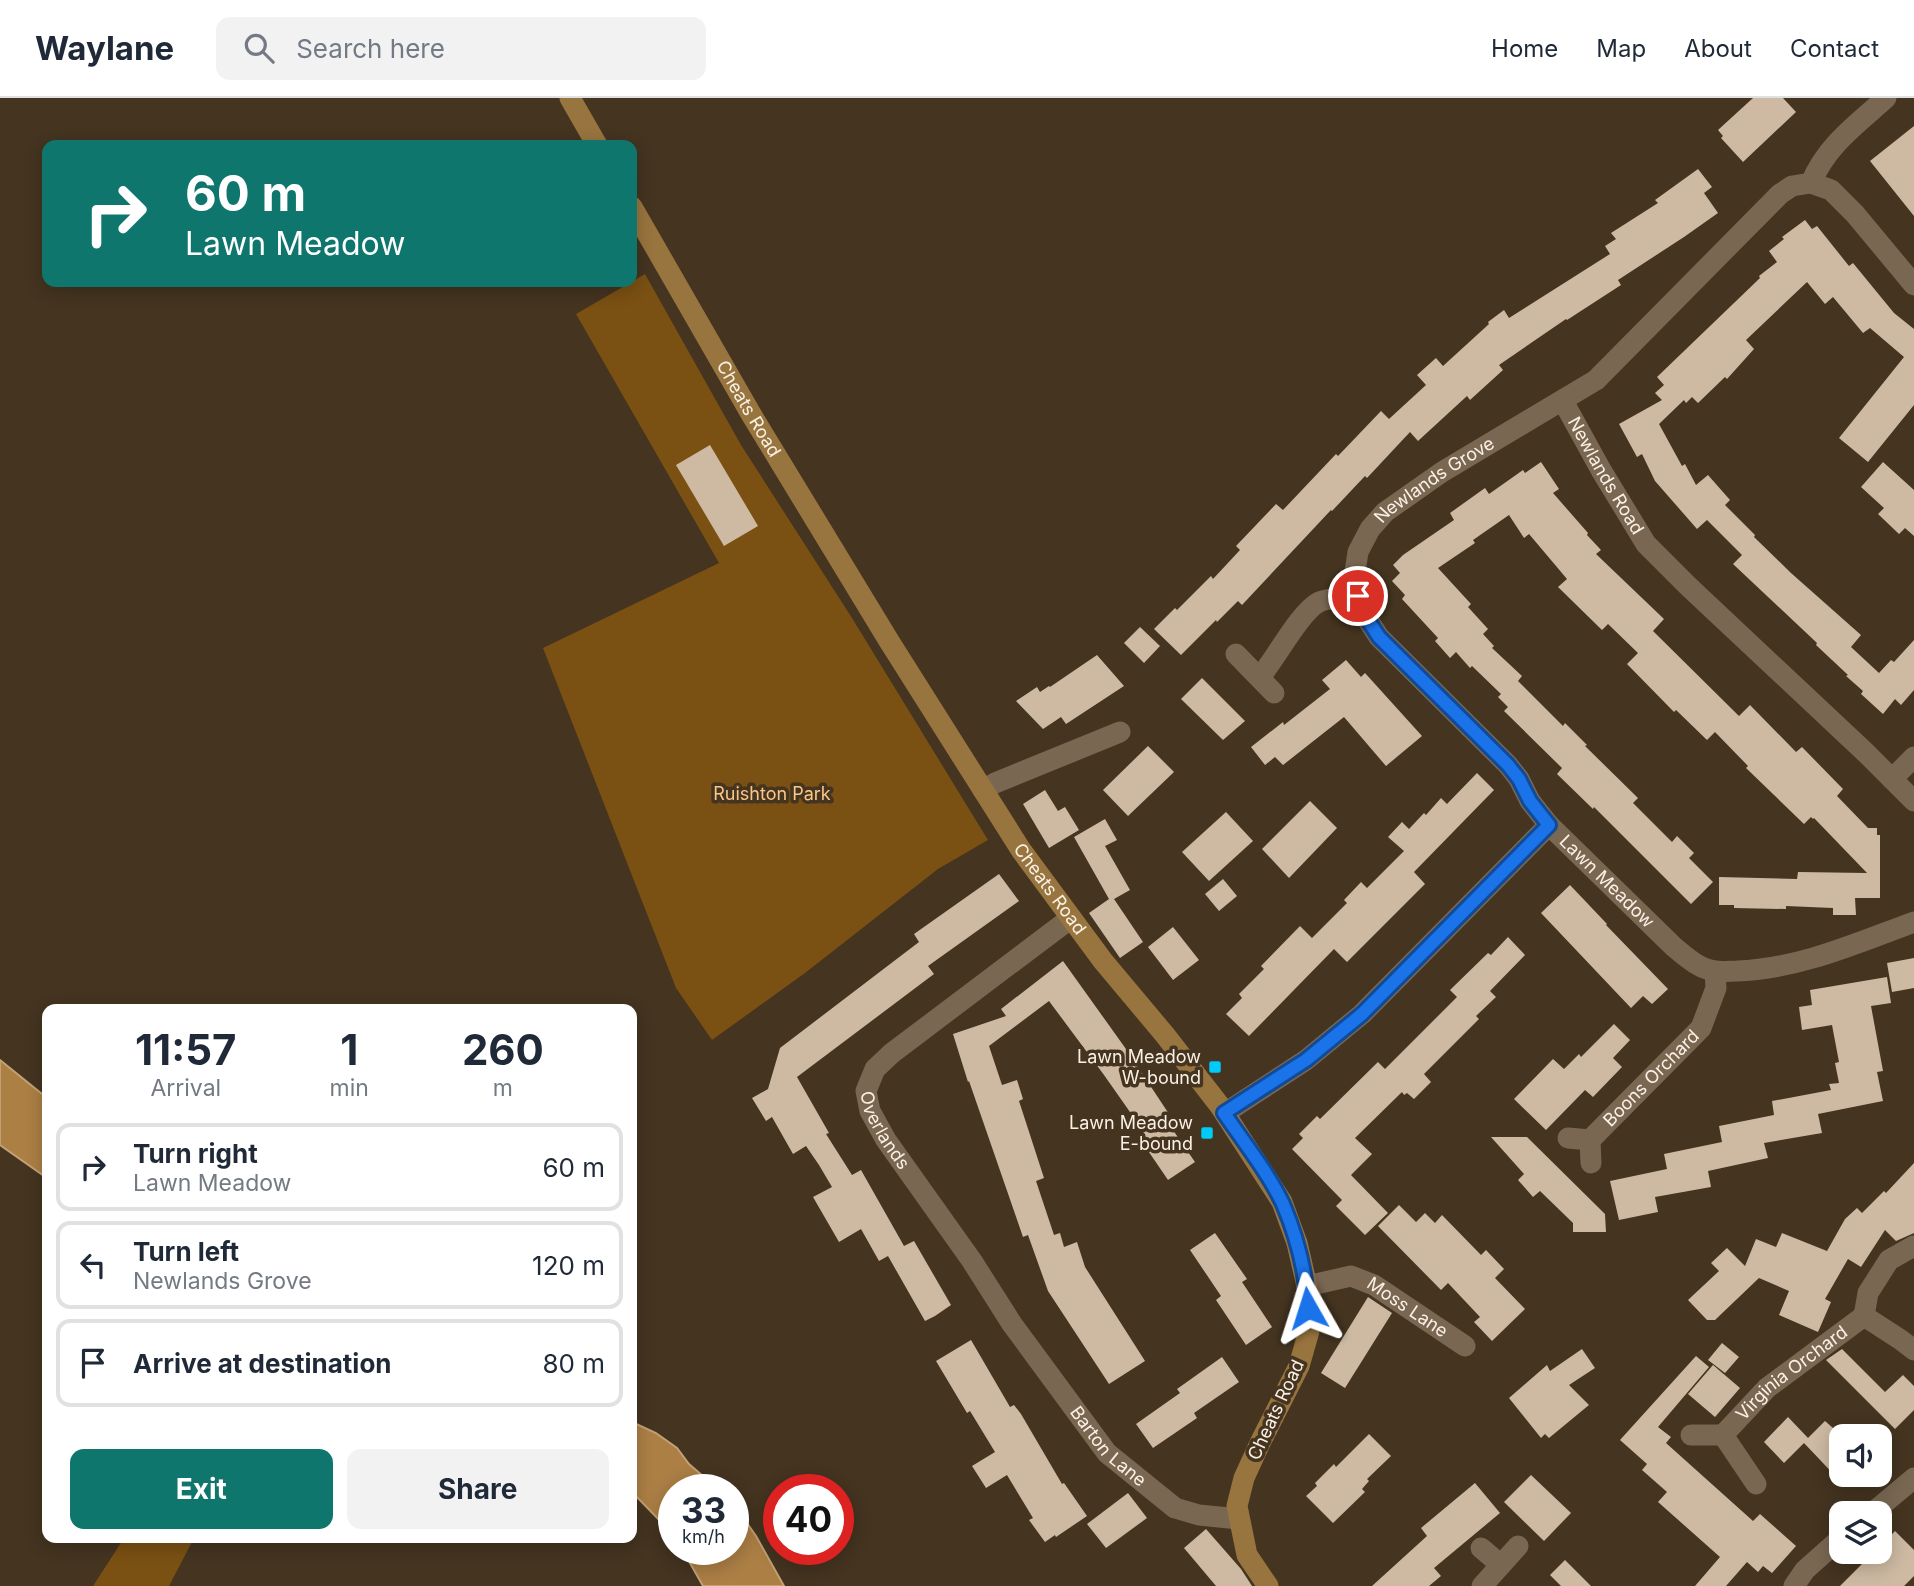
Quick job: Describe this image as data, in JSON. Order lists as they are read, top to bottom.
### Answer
{
  "streets": {
    "street": [
      "Cheats Road",
      "Newlands Road",
      "Newlands Grove",
      "Lawn Meadow",
      "Boons Orchard",
      "Overlands",
      "Moss Lane",
      "Virginia Orchard",
      "Barton Lane"
    ]
  },
  "crossings": [
    ["Cheats Road", "Lawn Meadow"],
    ["Cheats Road", "Overlands"],
    ["Cheats Road", "Moss Lane"],
    ["Cheats Road", "Barton Lane"],
    ["Newlands Road", "Newlands Grove"],
    ["Newlands Grove", "Lawn Meadow"],
    ["Lawn Meadow", "Boons Orchard"],
    ["Overlands", "Barton Lane"]
  ],
  "parks": ["Ruishton Park"],
  "places": {
    "transit": ["Lawn Meadow W-bound", "Lawn Meadow E-bound"]
  },
  "page": {
    "header": "Waylane",
    "search": "Search here",
    "nav": [
      "Home",
      "Map",
      "About",
      "Contact"
    ],
    "turn": ["60 m", "Lawn Meadow"],
    "eta": [
      "11:57",
      "Arrival",
      "1",
      "min",
      "260",
      "m"
    ],
    "list": [
      {
        "name": "Turn right",
        "note": "Lawn Meadow",
        "value": "60 m"
      },
      {
        "name": "Turn left",
        "note": "Newlands Grove",
        "value": "120 m"
      },
      {
        "name": "Arrive at destination",
        "value": "80 m"
      }
    ],
    "buttons": ["Exit", "Share"],
    "speed": "33 km/h",
    "limit": "40"
  }
}
